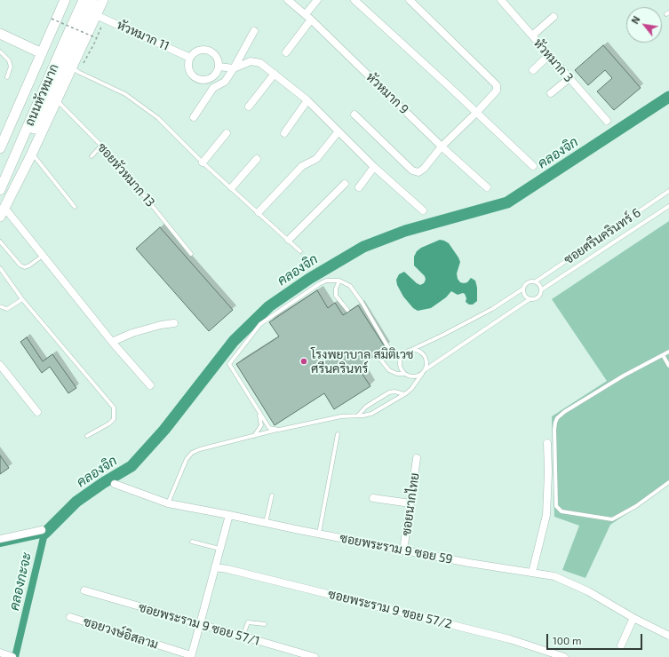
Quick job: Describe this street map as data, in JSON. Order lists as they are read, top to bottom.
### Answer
{
  "streets": {
    "main road": ["ถนนหัวหมาก"],
    "street": [
      "หัวหมาก 11",
      "หัวหมาก 3",
      "หัวหมาก 9",
      "ซอยนากไทย",
      "ซอยพระราม 9 ซอย 59",
      "ซอยพระราม 9 ซอย 57/2",
      "ซอยพระราม 9 ซอย 57/1",
      "ซอยวงษ์อิสลาม"
    ],
    "lane": ["ซอยหัวหมาก 13", "ซอยศรีนครินทร์ 6"]
  },
  "crossings": [
    ["ซอยนากไทย", "ซอยพระราม 9 ซอย 59"]
  ],
  "water": ["คลองจิก", "คลองกะจะ"],
  "places": ["โรงพยาบาล สมิติเวช ศรีนครินทร์"],
  "scale_bar": "100 m",
  "north": "top left"
}
